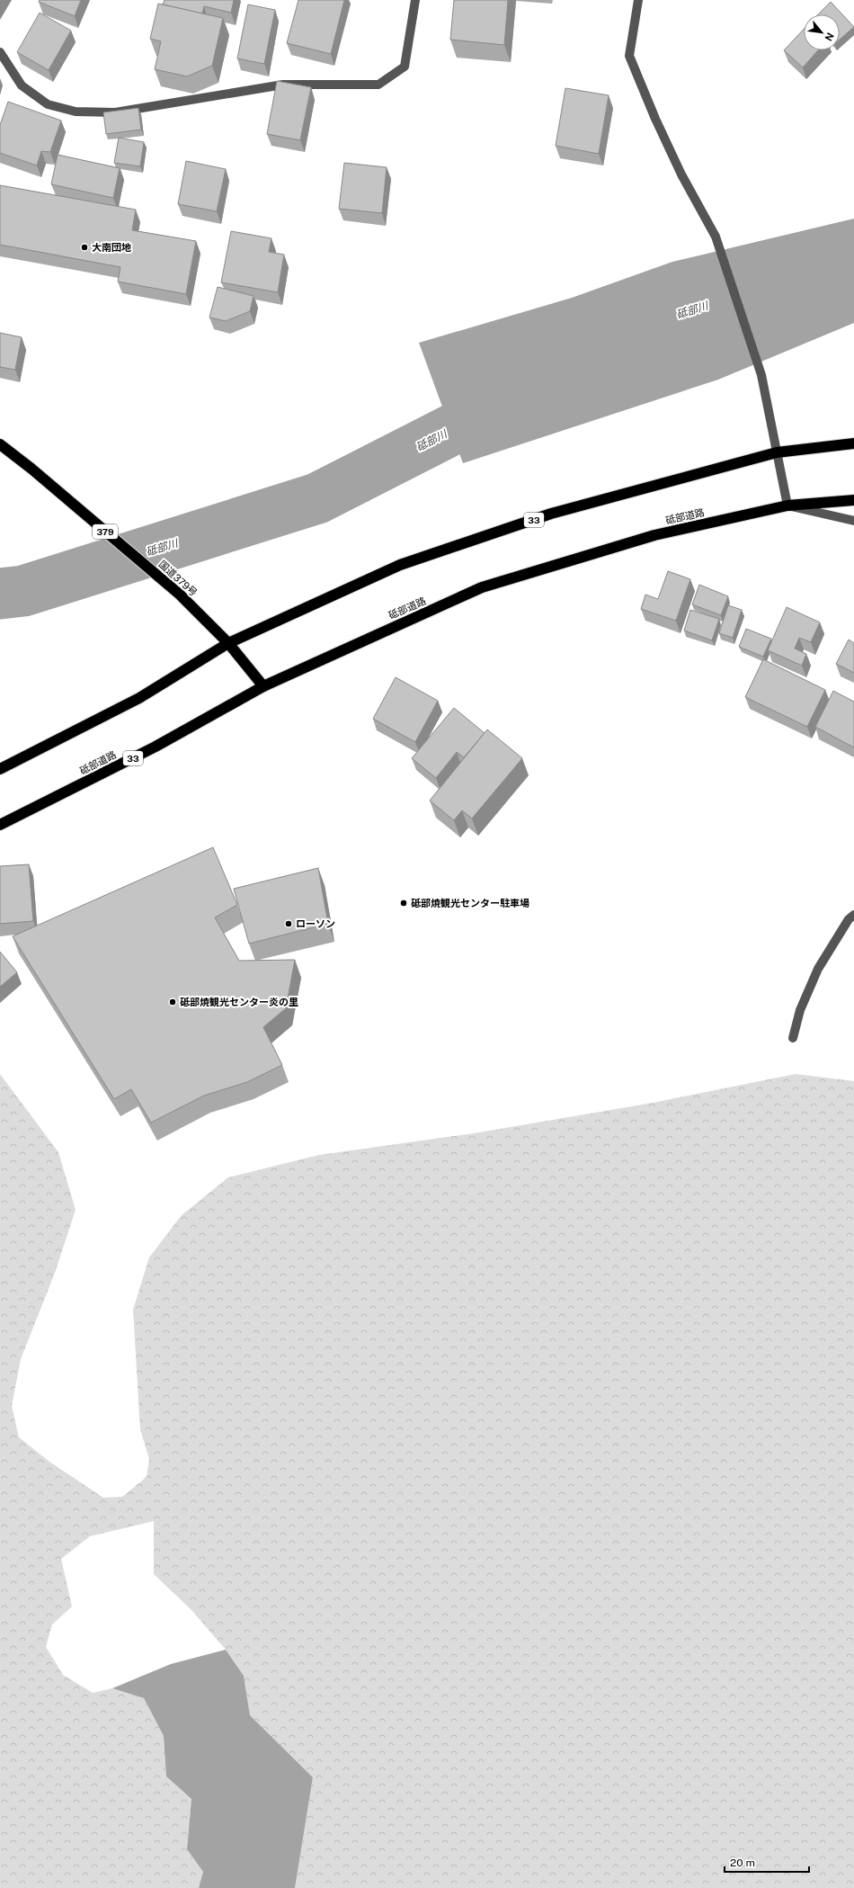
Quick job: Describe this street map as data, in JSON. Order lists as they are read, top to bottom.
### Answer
{
  "streets": {
    "highway": [
      "砥部道路",
      "33",
      "379",
      "国道379号"
    ]
  },
  "crossings": [
    ["砥部道路", "国道379号"],
    ["33", "国道379号"]
  ],
  "water": ["砥部川"],
  "places": [
    "大南団地",
    "砥部焼観光センター駐車場",
    "ローソン",
    "砥部焼観光センター炎の里"
  ],
  "scale_bar": "20 m",
  "north": "bottom right"
}
